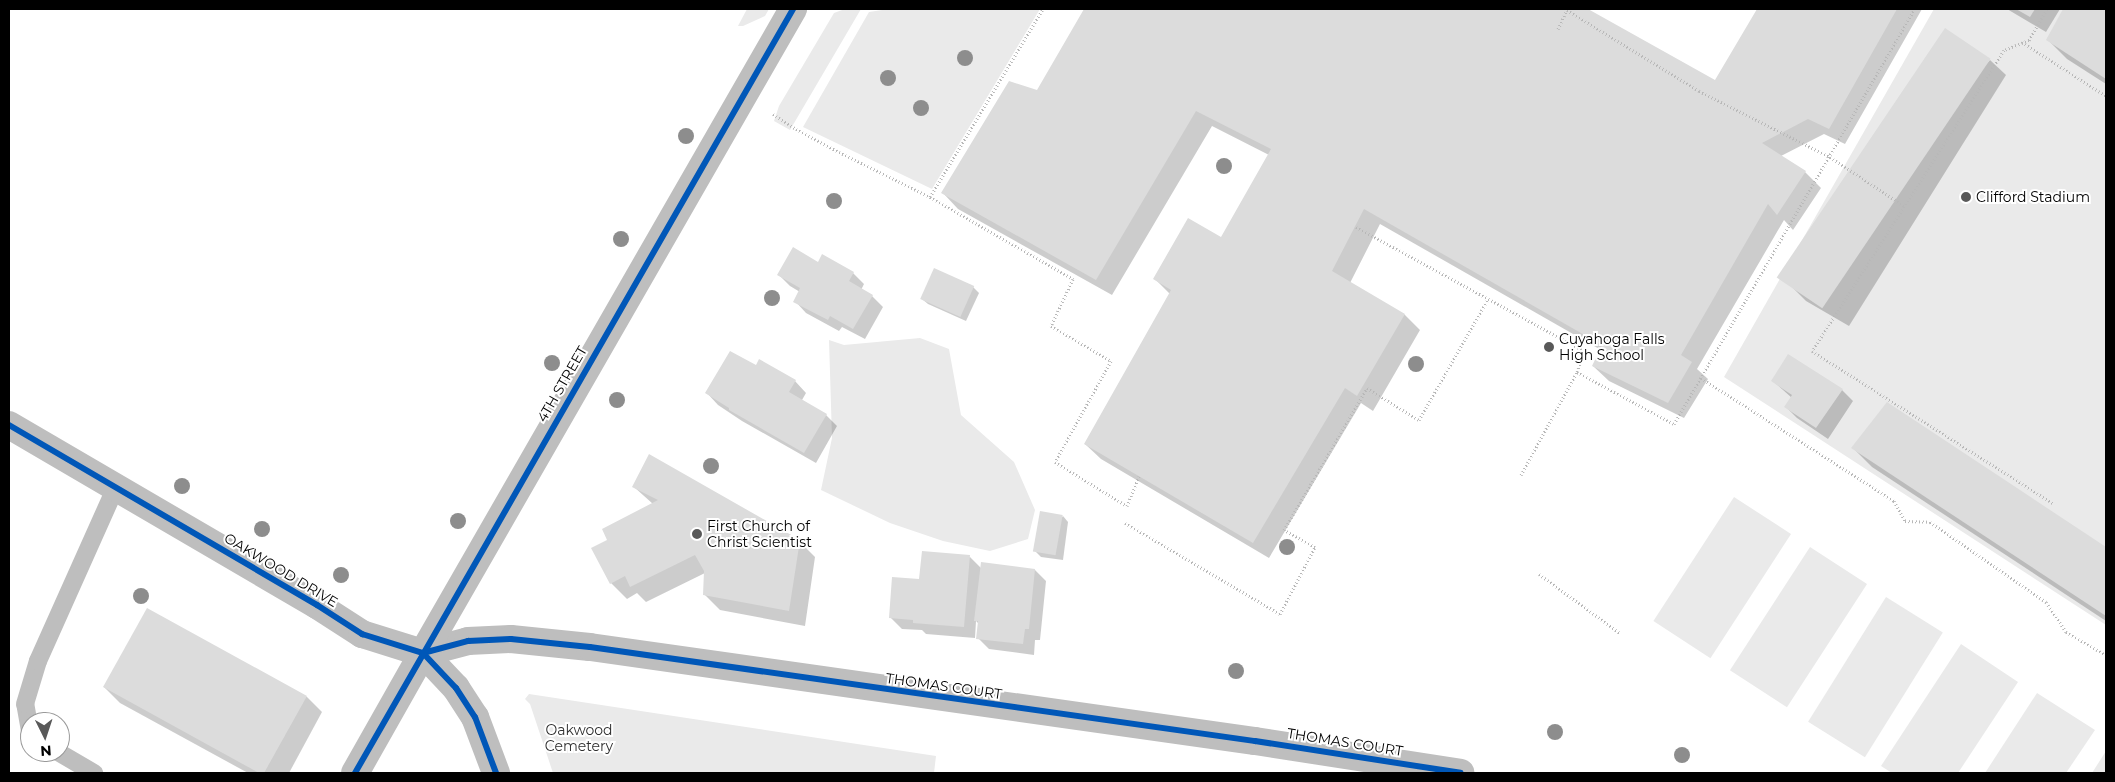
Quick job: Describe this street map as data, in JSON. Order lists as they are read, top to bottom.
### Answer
{
  "streets": {
    "street": ["4TH STREET", "OAKWOOD DRIVE", "THOMAS COURT"]
  },
  "crossings": [
    ["4TH STREET", "OAKWOOD DRIVE"],
    ["4TH STREET", "THOMAS COURT"],
    ["OAKWOOD DRIVE", "THOMAS COURT"]
  ],
  "parks": ["Oakwood Cemetery"],
  "places": ["Clifford Stadium", "Cuyahoga Falls High School", "First Church of Christ Scientist"],
  "north": "bottom"
}
